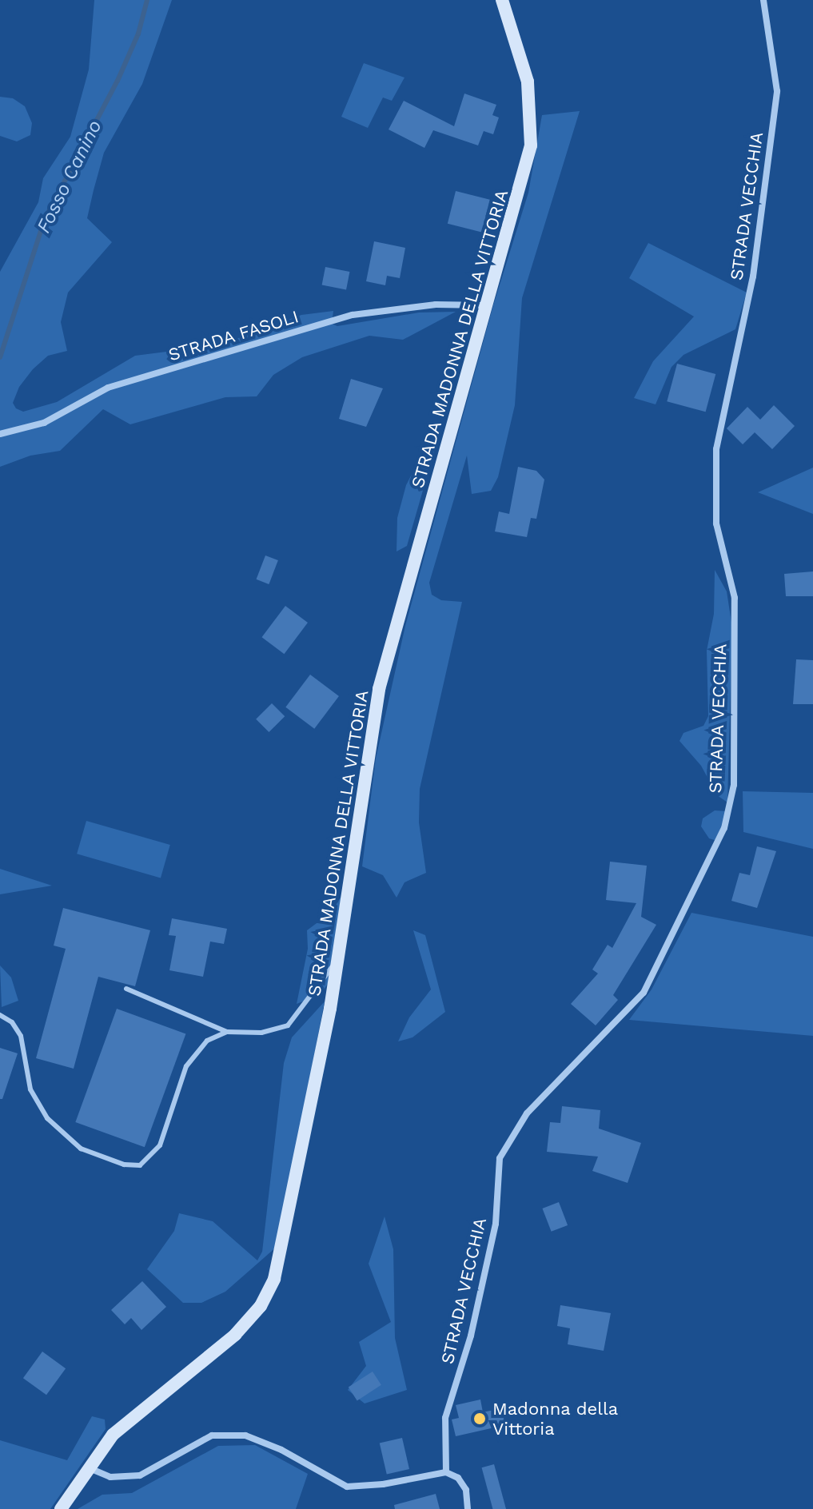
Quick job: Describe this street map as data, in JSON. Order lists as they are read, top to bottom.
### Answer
{
  "streets": {
    "street": ["STRADA VECCHIA", "STRADA FASOLI", "STRADA MADONNA DELLA VITTORIA"]
  },
  "crossings": [
    ["STRADA FASOLI", "STRADA MADONNA DELLA VITTORIA"]
  ],
  "water": ["Fosso Canino"],
  "places": ["Madonna della Vittoria"]
}
